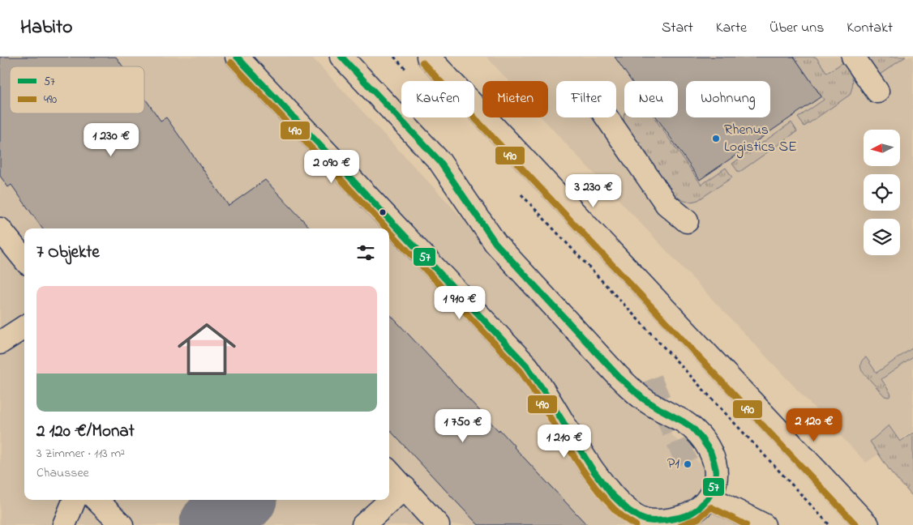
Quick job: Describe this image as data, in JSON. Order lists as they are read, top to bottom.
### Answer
{
  "places": ["Rhenus Logistics SE", "P1"],
  "lines": ["transit line 57", "transit line 490"],
  "legend": ["57", "490"],
  "north": "left",
  "page": {
    "header": "Habito",
    "nav": [
      "Start",
      "Karte",
      "Über uns",
      "Kontakt"
    ],
    "chip": [
      "Kaufen",
      "Mieten",
      "Filter",
      "Neu",
      "Wohnung"
    ],
    "price": [
      "1 230 €",
      "2 090 €",
      "3 230 €",
      "1 910 €",
      "2 120 €",
      "1 750 €",
      "1 210 €"
    ],
    "heading": "7 Objekte",
    "list": [
      {
        "name": "2 120 €/Monat",
        "note": "3 Zimmer · 113 m² · Chaussee"
      }
    ]
  }
}
